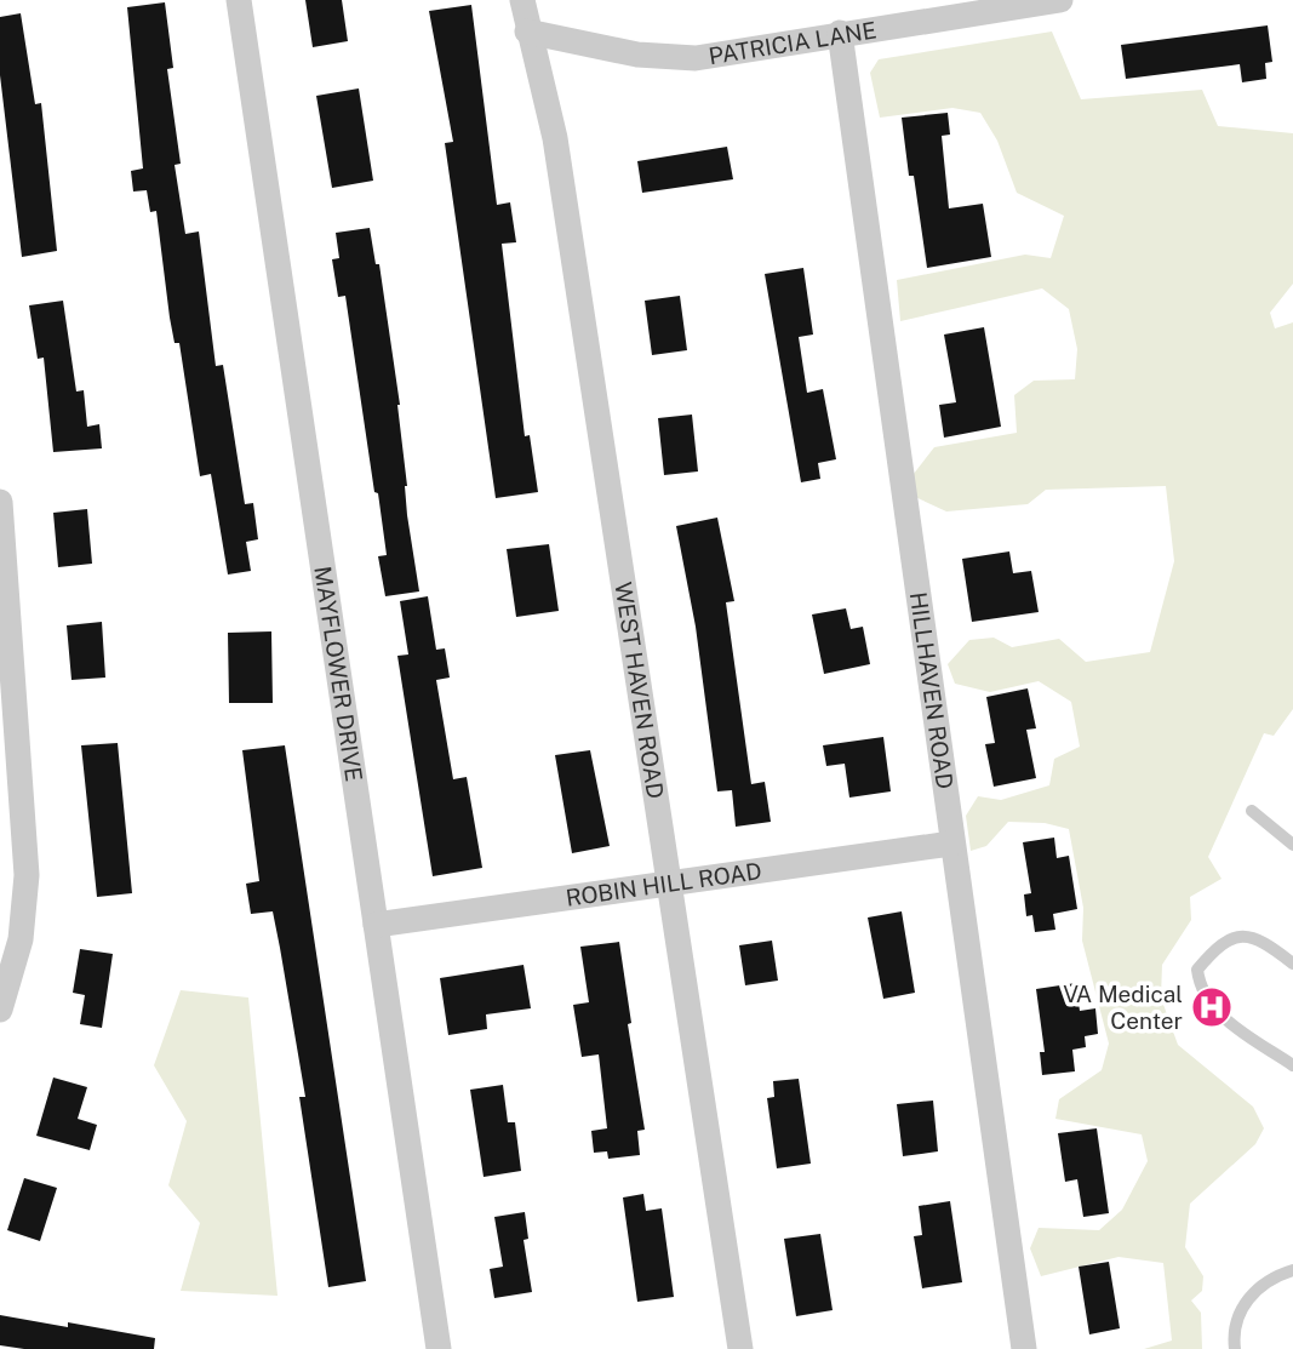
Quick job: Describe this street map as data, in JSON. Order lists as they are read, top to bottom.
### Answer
{
  "streets": {
    "street": [
      "PATRICIA LANE",
      "MAYFLOWER DRIVE",
      "WEST HAVEN ROAD",
      "HILLHAVEN ROAD",
      "ROBIN HILL ROAD"
    ]
  },
  "crossings": [
    ["PATRICIA LANE", "WEST HAVEN ROAD"],
    ["PATRICIA LANE", "HILLHAVEN ROAD"],
    ["MAYFLOWER DRIVE", "ROBIN HILL ROAD"],
    ["WEST HAVEN ROAD", "ROBIN HILL ROAD"],
    ["HILLHAVEN ROAD", "ROBIN HILL ROAD"]
  ],
  "places": {
    "hospital": ["VA Medical Center"]
  }
}
